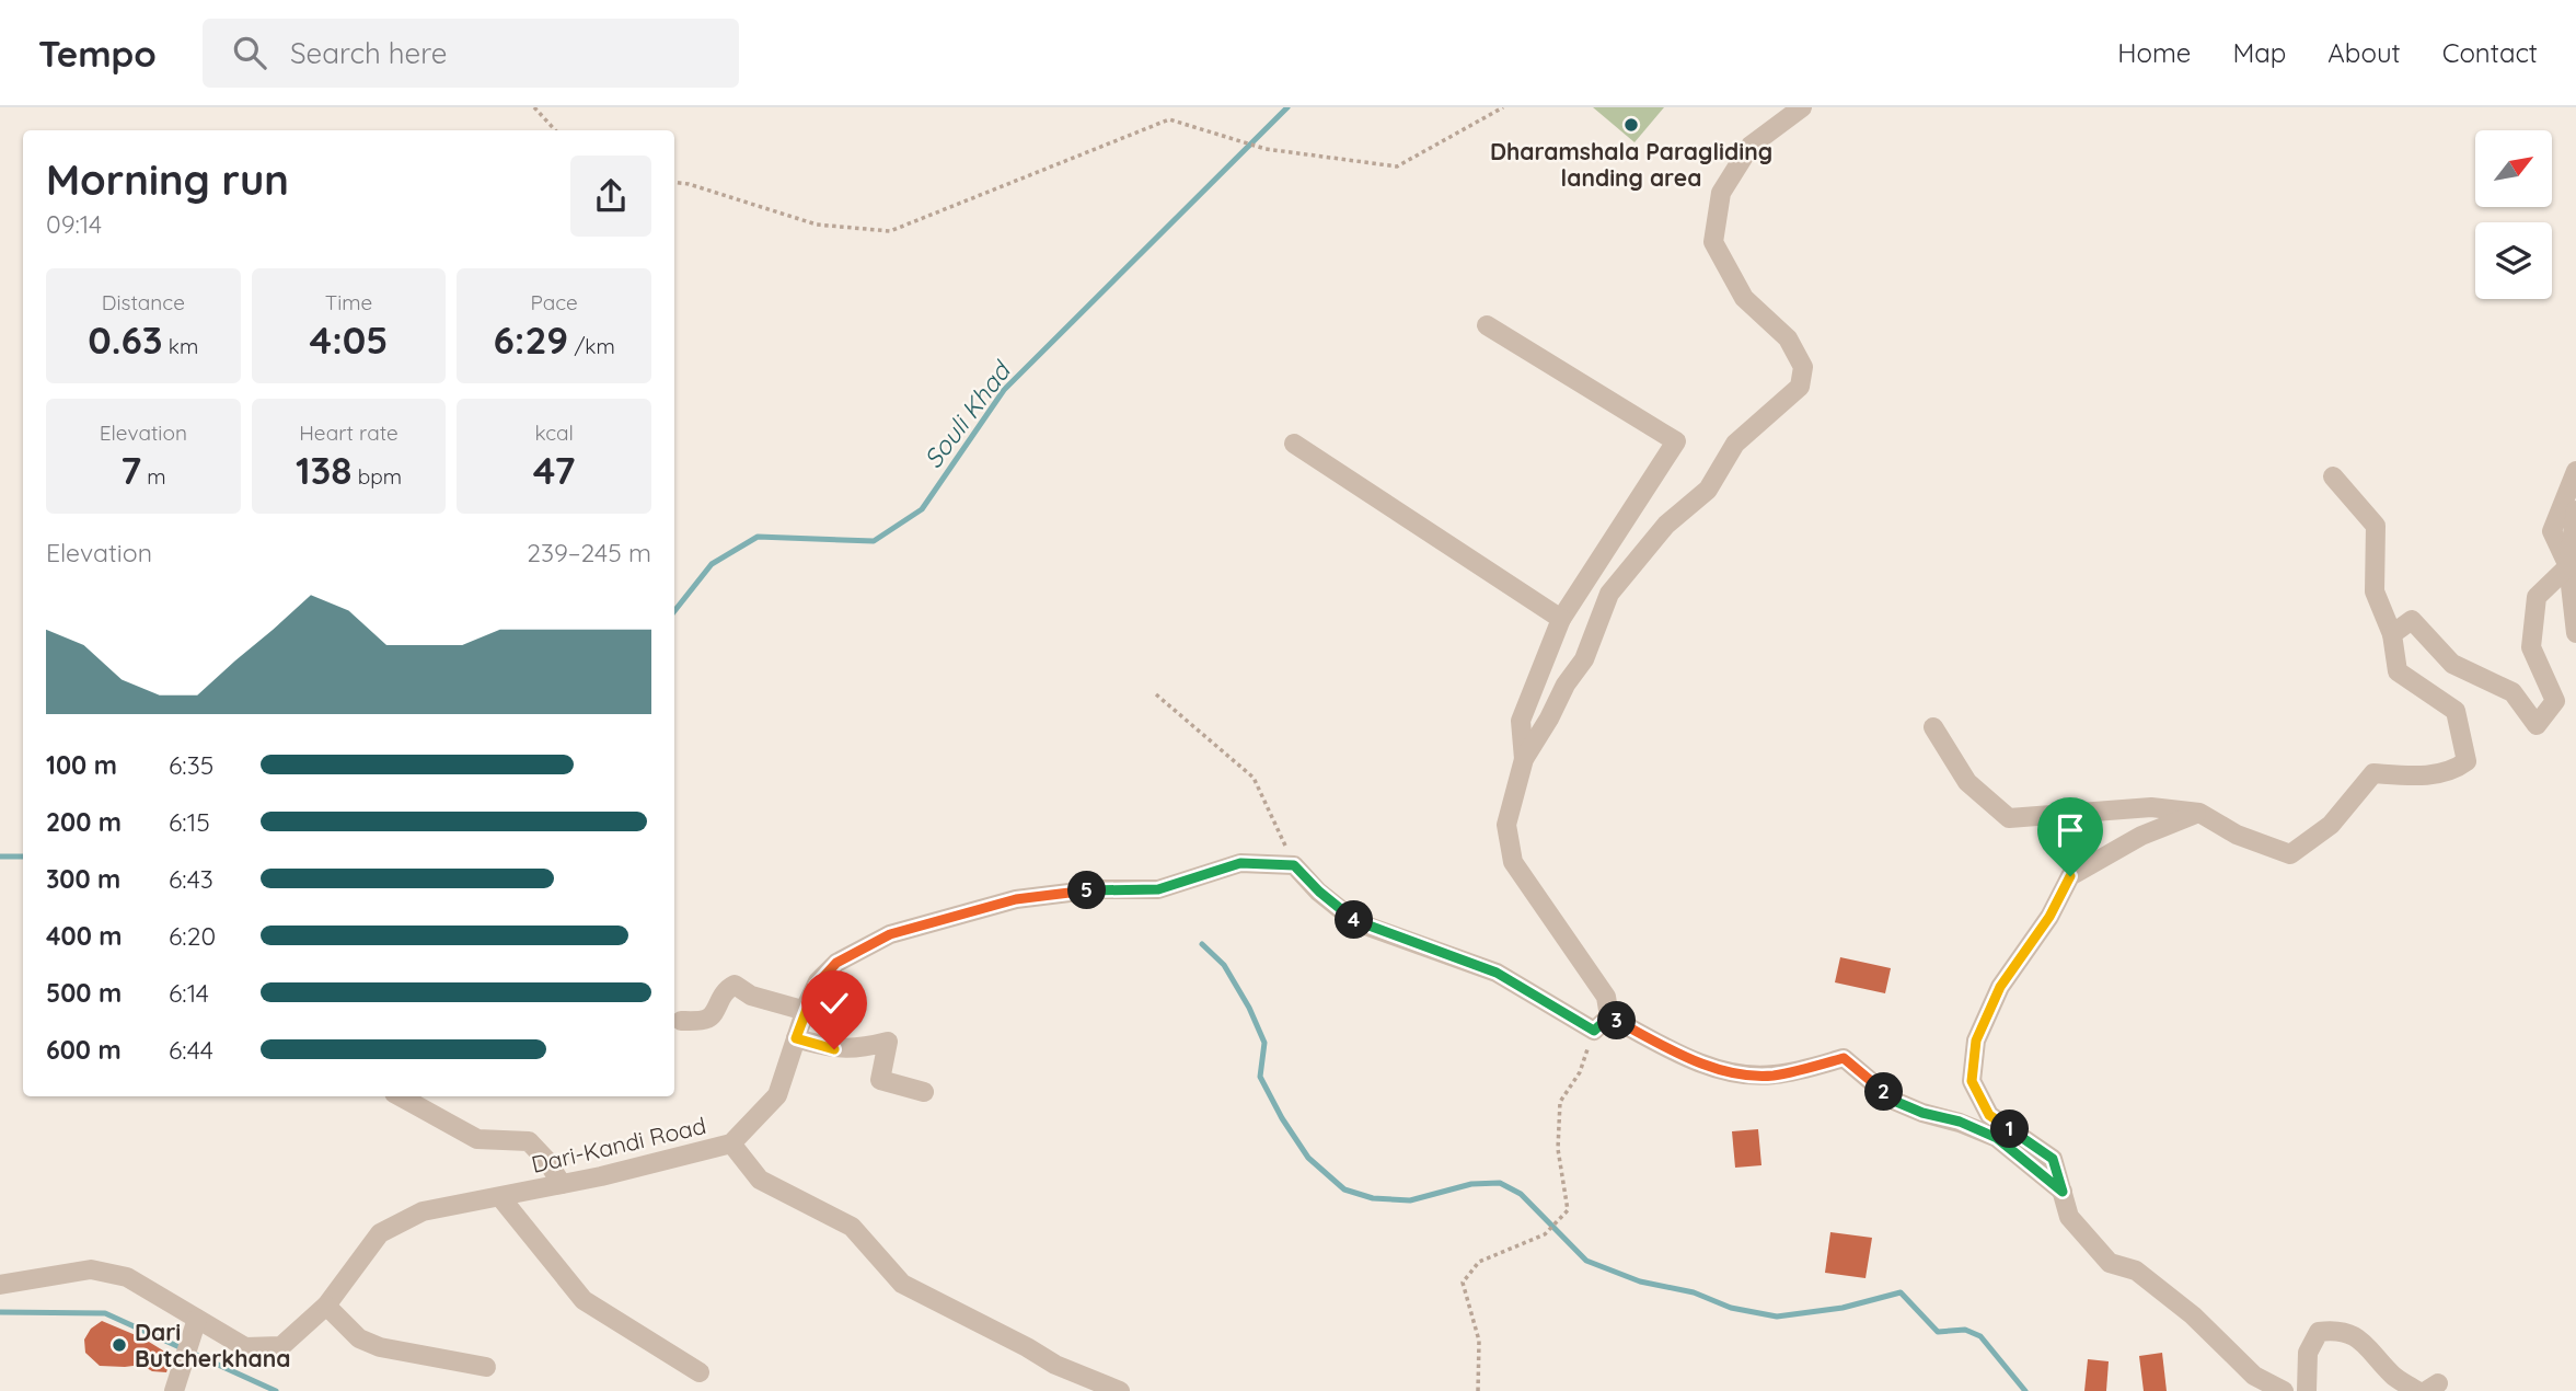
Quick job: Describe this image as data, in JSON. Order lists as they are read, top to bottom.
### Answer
{
  "streets": {
    "street": ["Dari-Kandi Road"]
  },
  "water": ["Souli Khad"],
  "places": ["Dharamshala Paragliding landing area", "Dari Butcherkhana"],
  "north": "top right",
  "page": {
    "header": "Tempo",
    "search": "Search here",
    "nav": [
      "Home",
      "Map",
      "About",
      "Contact"
    ],
    "heading": ["Morning run", "09:14"],
    "stats": [
      ["Distance", "0.63 km"],
      ["Time", "4:05"],
      ["Pace", "6:29 /km"],
      ["Elevation", "7 m"],
      ["Heart rate", "138 bpm"],
      ["kcal", "47"]
    ],
    "chart": ["Elevation", "239–245 m"],
    "list": [
      {
        "name": "100 m",
        "note": "6:35"
      },
      {
        "name": "200 m",
        "note": "6:15"
      },
      {
        "name": "300 m",
        "note": "6:43"
      },
      {
        "name": "400 m",
        "note": "6:20"
      },
      {
        "name": "500 m",
        "note": "6:14"
      },
      {
        "name": "600 m",
        "note": "6:44"
      }
    ],
    "pins": [
      "5",
      "4",
      "3",
      "2",
      "1"
    ]
  }
}
